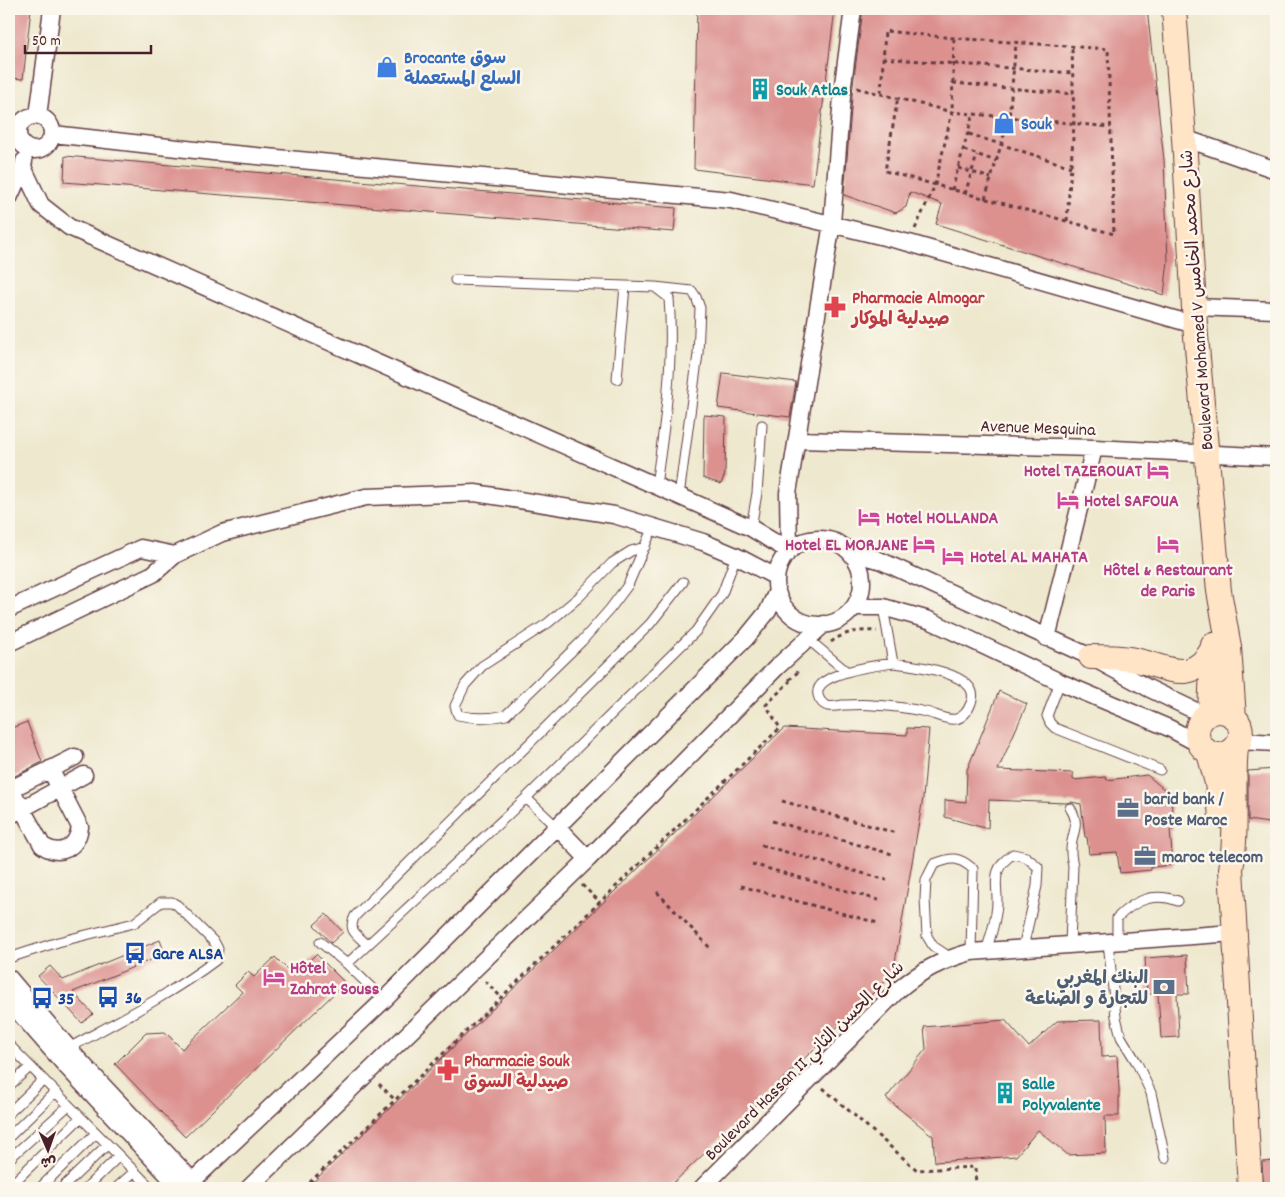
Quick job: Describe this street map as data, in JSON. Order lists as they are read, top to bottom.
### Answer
{
  "streets": {
    "street": ["Boulevard Mohamed V شارع محمد الخامس", "Avenue Mesquina", "Boulevard Hassan II شارع الحسن الثاني"]
  },
  "crossings": [
    ["Boulevard Mohamed V شارع محمد الخامس", "Avenue Mesquina"]
  ],
  "places": {
    "shop": ["Brocante سوق السلع المستعملة", "Souk"],
    "building": ["Souk Atlas", "Salle Polyvalente"],
    "pharmacy": ["Pharmacie Almogar صيدلية الموكار", "Pharmacie Souk صيدلية السوق"],
    "hotel": [
      "Hotel TAZEROUAT",
      "Hotel SAFOUA",
      "Hotel HOLLANDA",
      "Hotel EL MORJANE",
      "Hôtel & Restaurant de Paris",
      "Hotel AL MAHATA",
      "Hôtel Zahrat Souss"
    ],
    "office": ["barid bank / Poste Maroc", "maroc telecom"],
    "bus stop": ["Gare ALSA", "36", "35"],
    "bank": ["البنك المغربي للتجارة و الصناعة"]
  },
  "scale_bar": "50 m",
  "north": "bottom"
}
